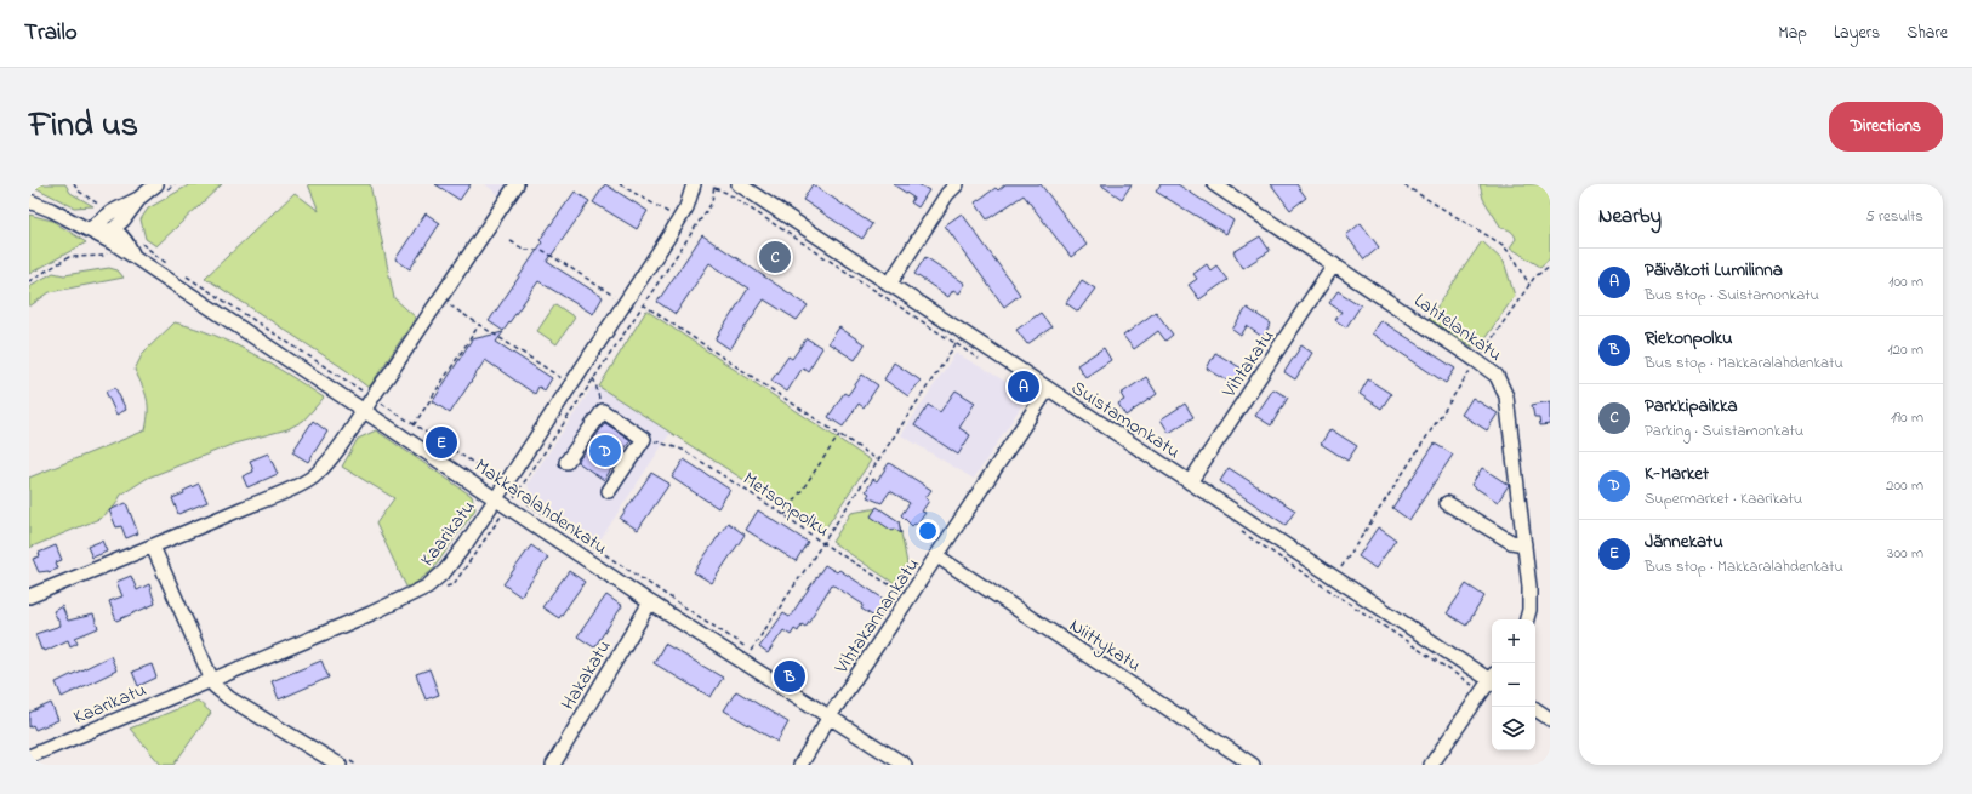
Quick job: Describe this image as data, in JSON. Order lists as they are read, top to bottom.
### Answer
{
  "streets": {
    "street": [
      "Lahtelankatu",
      "Vihtakatu",
      "Suistamonkatu",
      "Makkaralahdenkatu",
      "Kaarikatu",
      "Vihtakannankatu",
      "Niittykatu",
      "Hakakatu"
    ],
    "path": ["Metsonpolku"]
  },
  "crossings": [
    ["Lahtelankatu", "Vihtakatu"],
    ["Vihtakatu", "Suistamonkatu"],
    ["Suistamonkatu", "Vihtakannankatu"],
    ["Metsonpolku", "Vihtakannankatu"],
    ["Makkaralahdenkatu", "Kaarikatu"],
    ["Makkaralahdenkatu", "Vihtakannankatu"],
    ["Makkaralahdenkatu", "Hakakatu"],
    ["Vihtakannankatu", "Niittykatu"]
  ],
  "page": {
    "header": "Trailo",
    "nav": ["Map", "Layers", "Share"],
    "title": "Find us",
    "buttons": "Directions",
    "heading": ["Nearby", "5 results"],
    "pins": [
      "C",
      "A",
      "E",
      "D",
      "B"
    ],
    "list": [
      {
        "mark": "A",
        "name": "Päiväkoti Lumilinna",
        "note": "Bus stop · Suistamonkatu",
        "value": "100 m"
      },
      {
        "mark": "B",
        "name": "Riekonpolku",
        "note": "Bus stop · Makkaralahdenkatu",
        "value": "120 m"
      },
      {
        "mark": "C",
        "name": "Parkkipaikka",
        "note": "Parking · Suistamonkatu",
        "value": "190 m"
      },
      {
        "mark": "D",
        "name": "K-Market",
        "note": "Supermarket · Kaarikatu",
        "value": "200 m"
      },
      {
        "mark": "E",
        "name": "Jännekatu",
        "note": "Bus stop · Makkaralahdenkatu",
        "value": "300 m"
      }
    ],
    "map_buttons": ["+", "−"]
  }
}
